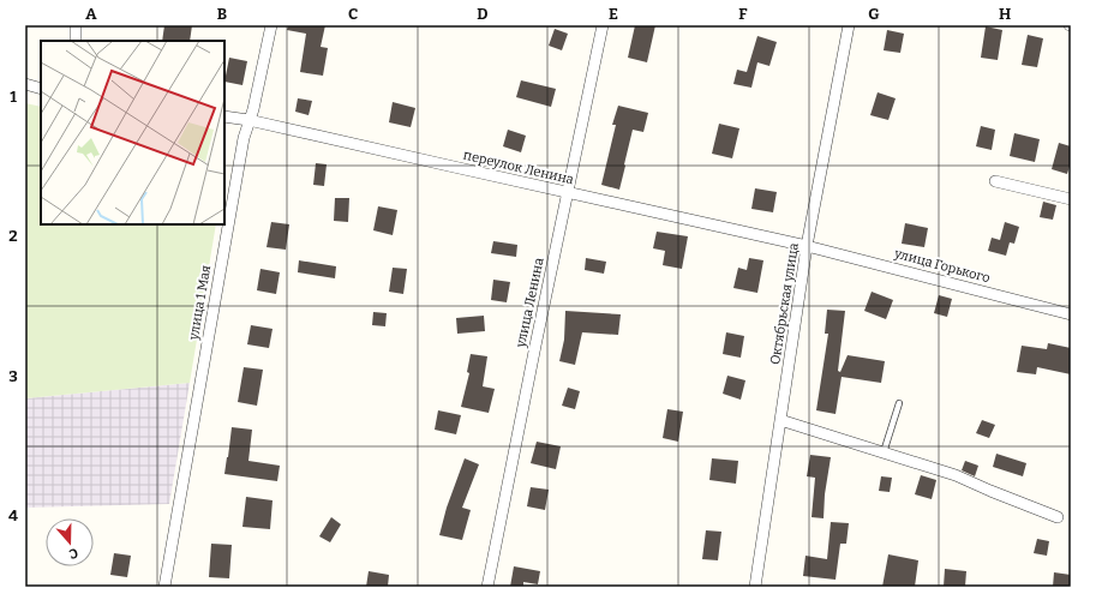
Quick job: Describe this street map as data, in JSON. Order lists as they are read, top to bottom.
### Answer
{
  "streets": {
    "street": [
      "переулок Ленина",
      "улица Горького",
      "улица 1 Мая",
      "улица Ленина",
      "Октябрьская улица"
    ]
  },
  "crossings": [
    ["переулок Ленина", "улица Горького"],
    ["переулок Ленина", "улица 1 Мая"],
    ["переулок Ленина", "улица Ленина"],
    ["переулок Ленина", "Октябрьская улица"],
    ["улица Горького", "Октябрьская улица"]
  ],
  "north": "bottom",
  "grid": {
    "columns": [
      "A",
      "B",
      "C",
      "D",
      "E",
      "F",
      "G",
      "H"
    ],
    "rows": [
      "1",
      "2",
      "3",
      "4"
    ]
  }
}
